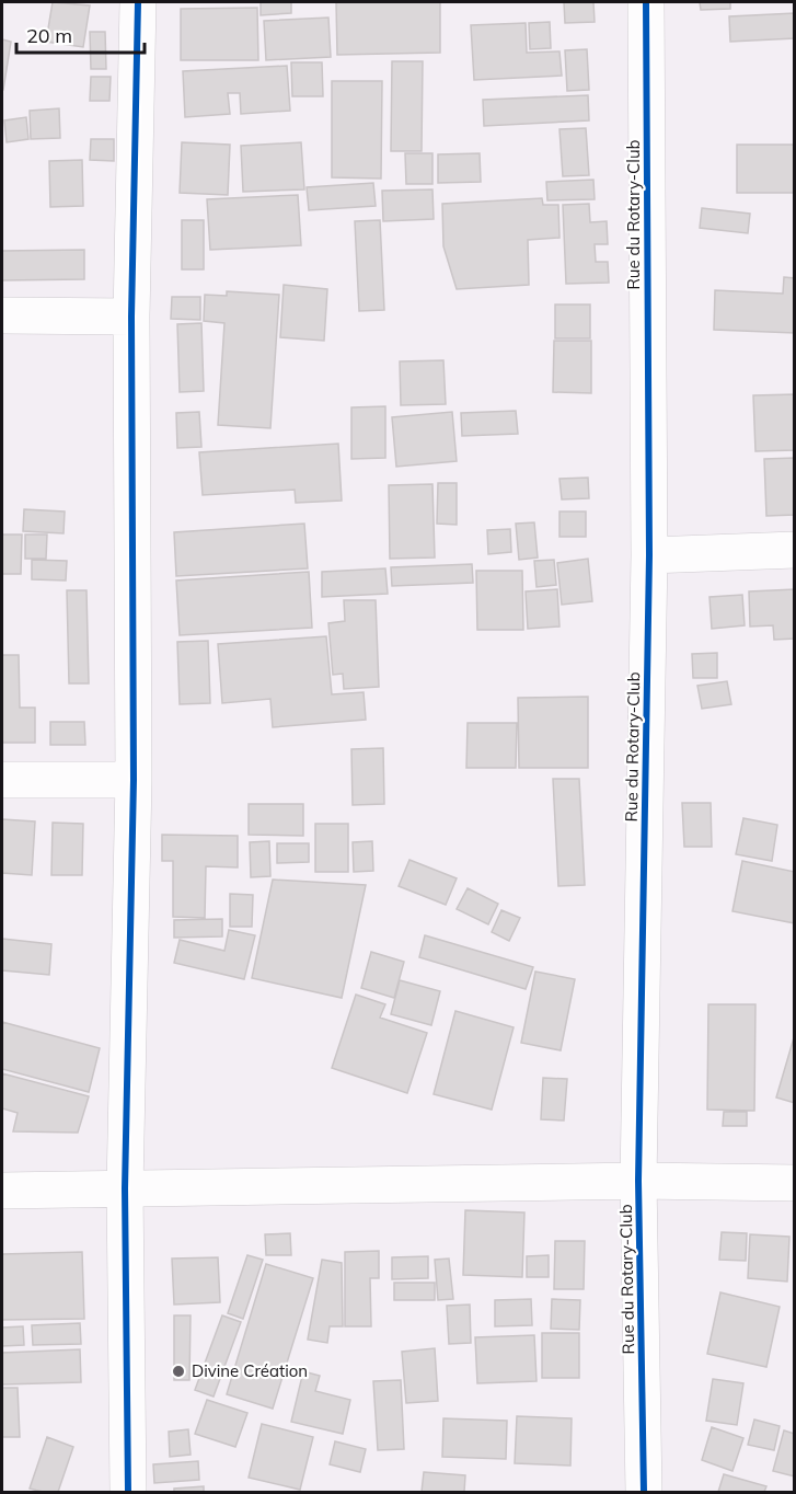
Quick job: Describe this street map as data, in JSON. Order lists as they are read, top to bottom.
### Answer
{
  "streets": {
    "street": ["Rue du Rotary-Club"]
  },
  "places": ["Divine Création"],
  "scale_bar": "20 m"
}
